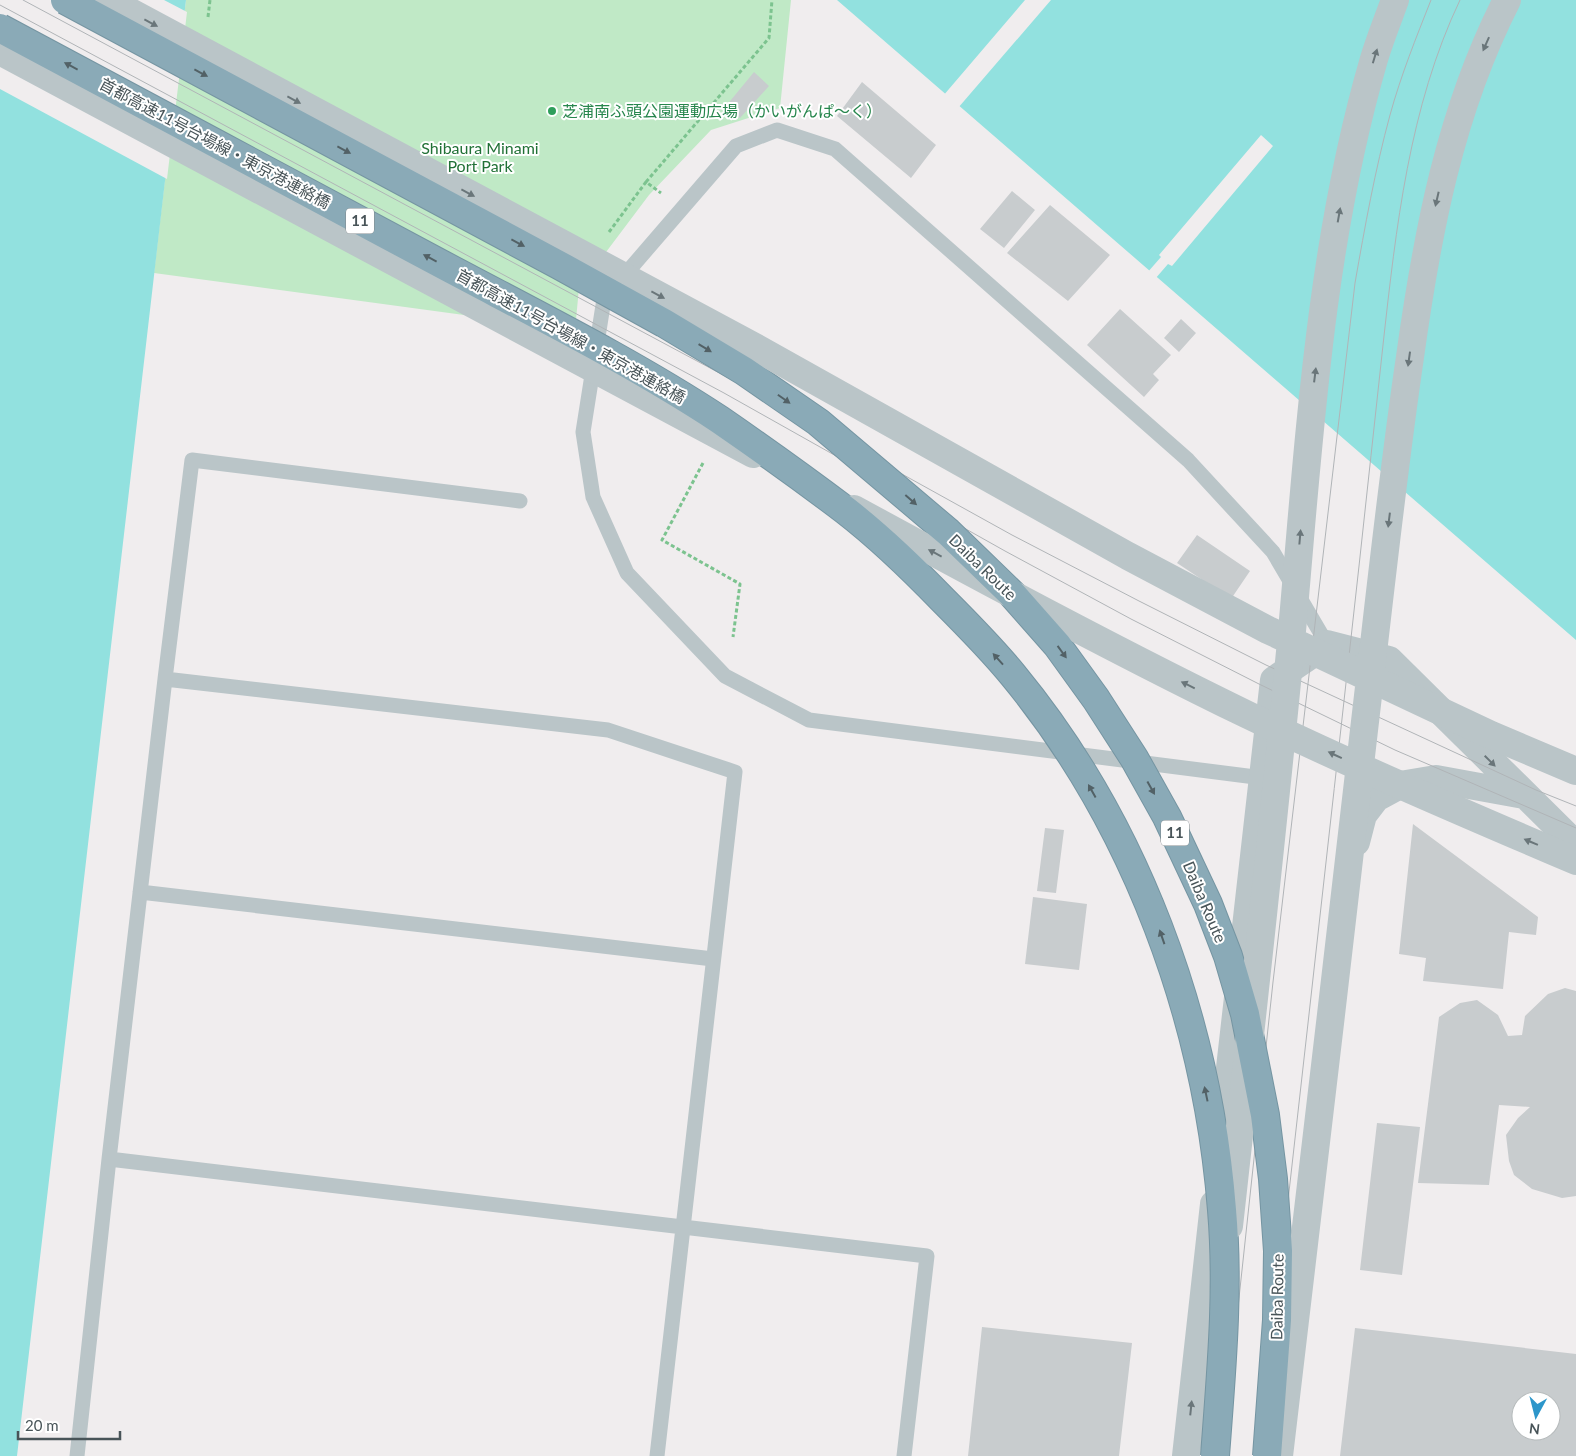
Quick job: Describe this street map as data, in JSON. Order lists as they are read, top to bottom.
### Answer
{
  "streets": {
    "highway": ["首都高速11号台場線・東京港連絡橋", "11", "Daiba Route"]
  },
  "one_way": ["首都高速11号台場線・東京港連絡橋", "Daiba Route"],
  "parks": ["Shibaura Minami Port Park"],
  "places": ["芝浦南ふ頭公園運動広場（かいがんぱ～く）"],
  "scale_bar": "20 m",
  "north": "bottom"
}
